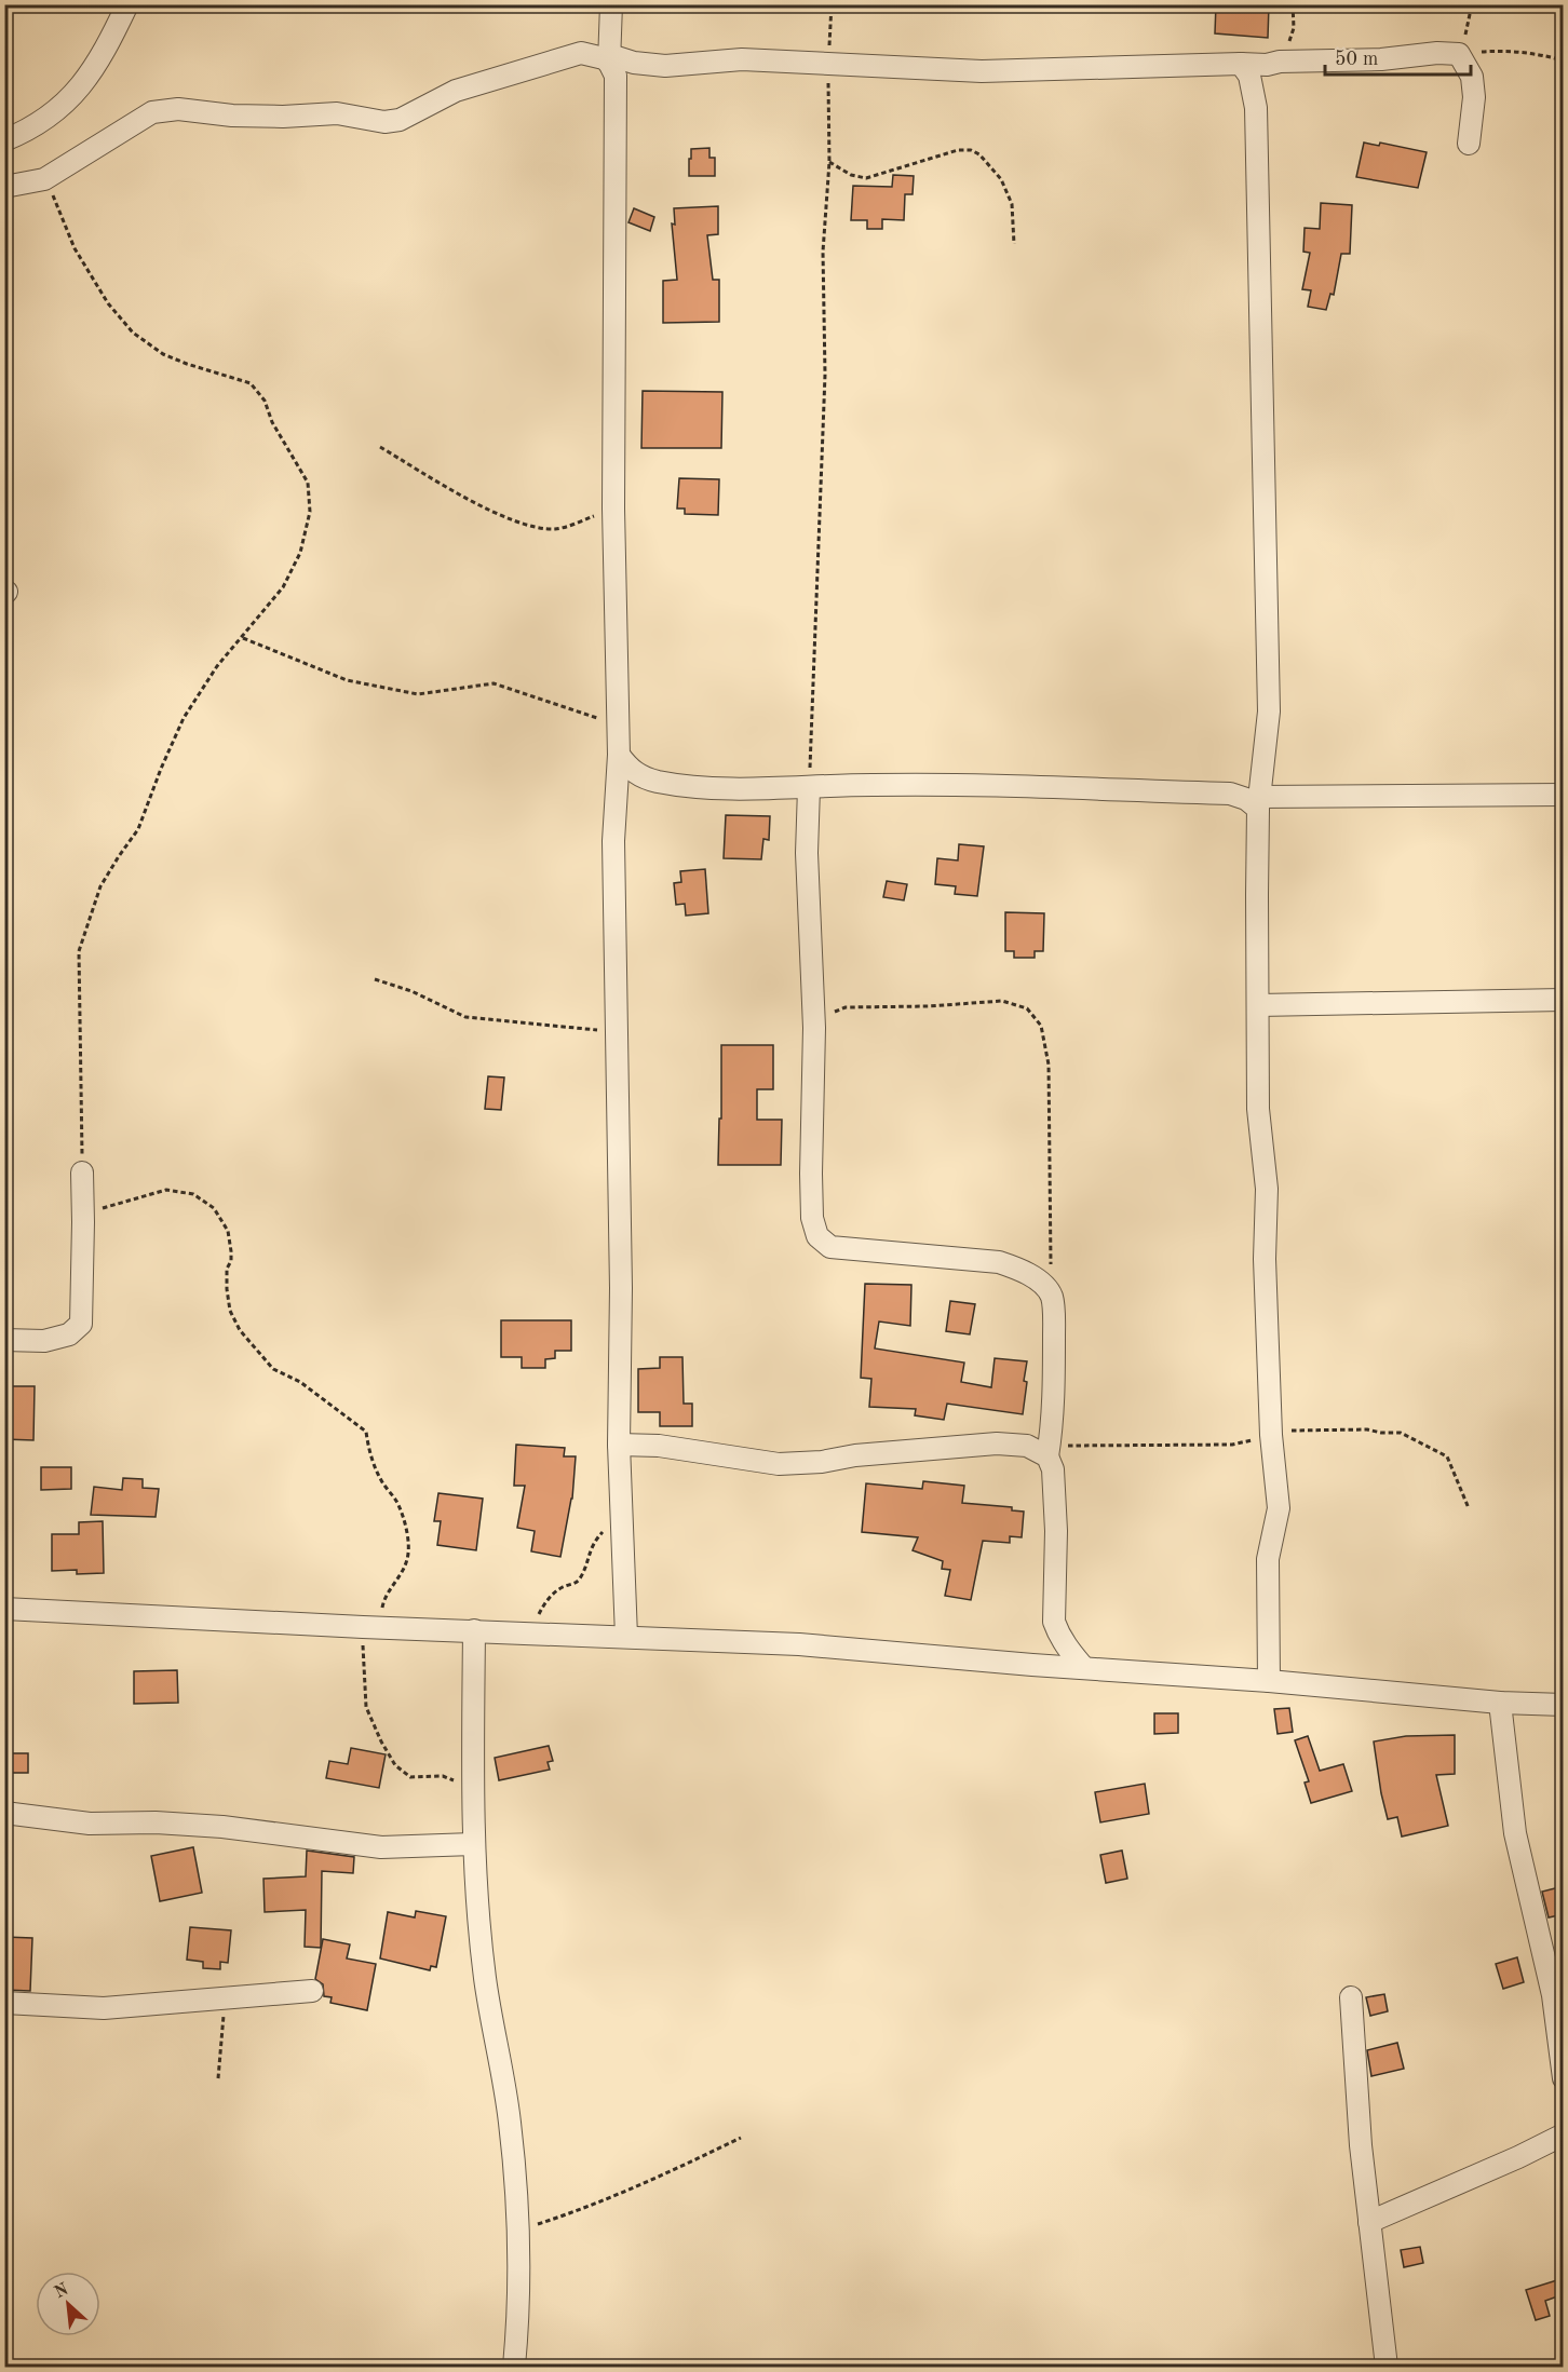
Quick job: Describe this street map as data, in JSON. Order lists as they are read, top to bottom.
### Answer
{
  "scale_bar": "50 m",
  "north": "top left"
}
